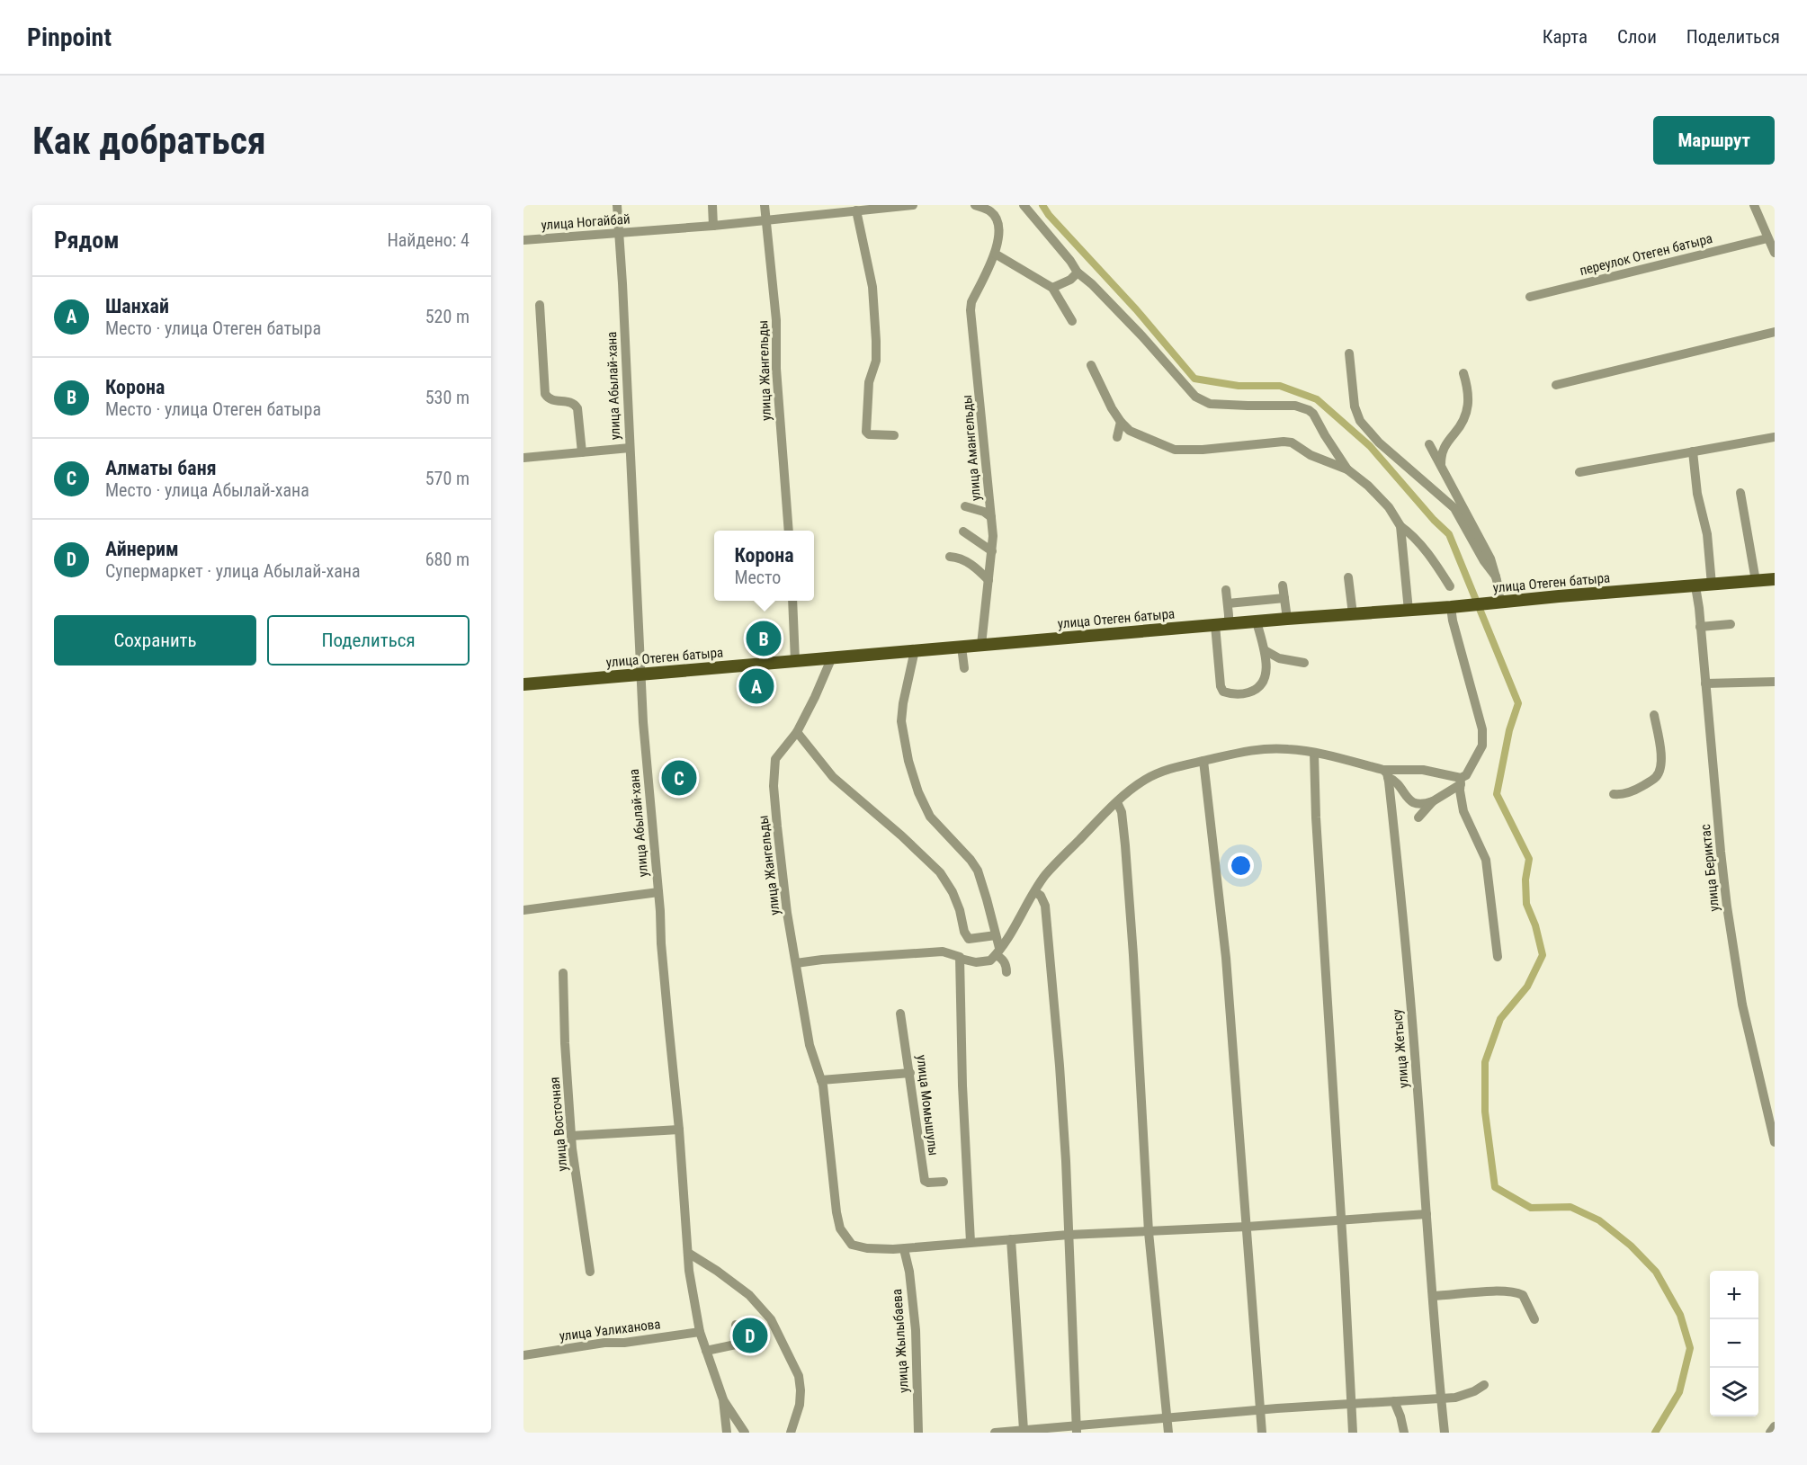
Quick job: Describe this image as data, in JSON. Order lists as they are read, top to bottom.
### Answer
{
  "streets": {
    "main road": ["улица Отеген батыра"],
    "street": [
      "улица Ногайбай",
      "переулок Отеген батыра",
      "улица Жангельды",
      "улица Абылай-хана",
      "улица Амангельды",
      "улица Бериктас",
      "улица Жетысу",
      "улица Момышулы",
      "улица Восточная",
      "улица Уалиханова",
      "улица Жылыбаева"
    ]
  },
  "crossings": [
    ["улица Ногайбай", "улица Жангельды"],
    ["улица Ногайбай", "улица Абылай-хана"],
    ["улица Жангельды", "улица Отеген батыра"],
    ["улица Жангельды", "улица Жетысу"],
    ["улица Жангельды", "улица Жылыбаева"],
    ["улица Абылай-хана", "улица Отеген батыра"],
    ["улица Абылай-хана", "улица Уалиханова"],
    ["улица Амангельды", "улица Отеген батыра"],
    ["улица Отеген батыра", "улица Бериктас"]
  ],
  "page": {
    "header": "Pinpoint",
    "nav": ["Карта", "Слои", "Поделиться"],
    "buttons": [
      "Маршрут",
      ["Сохранить", "Поделиться"]
    ],
    "title": "Как добраться",
    "heading": ["Рядом", "Найдено: 4"],
    "list": [
      {
        "mark": "A",
        "name": "Шанхай",
        "note": "Место · улица Отеген батыра",
        "value": "520 m"
      },
      {
        "mark": "B",
        "name": "Корона",
        "note": "Место · улица Отеген батыра",
        "value": "530 m"
      },
      {
        "mark": "C",
        "name": "Алматы баня",
        "note": "Место · улица Абылай-хана",
        "value": "570 m"
      },
      {
        "mark": "D",
        "name": "Айнерим",
        "note": "Супермаркет · улица Абылай-хана",
        "value": "680 m"
      }
    ],
    "popup": ["Корона", "Место"],
    "pins": [
      "B",
      "A",
      "C",
      "D"
    ],
    "map_buttons": ["+", "−"]
  }
}
